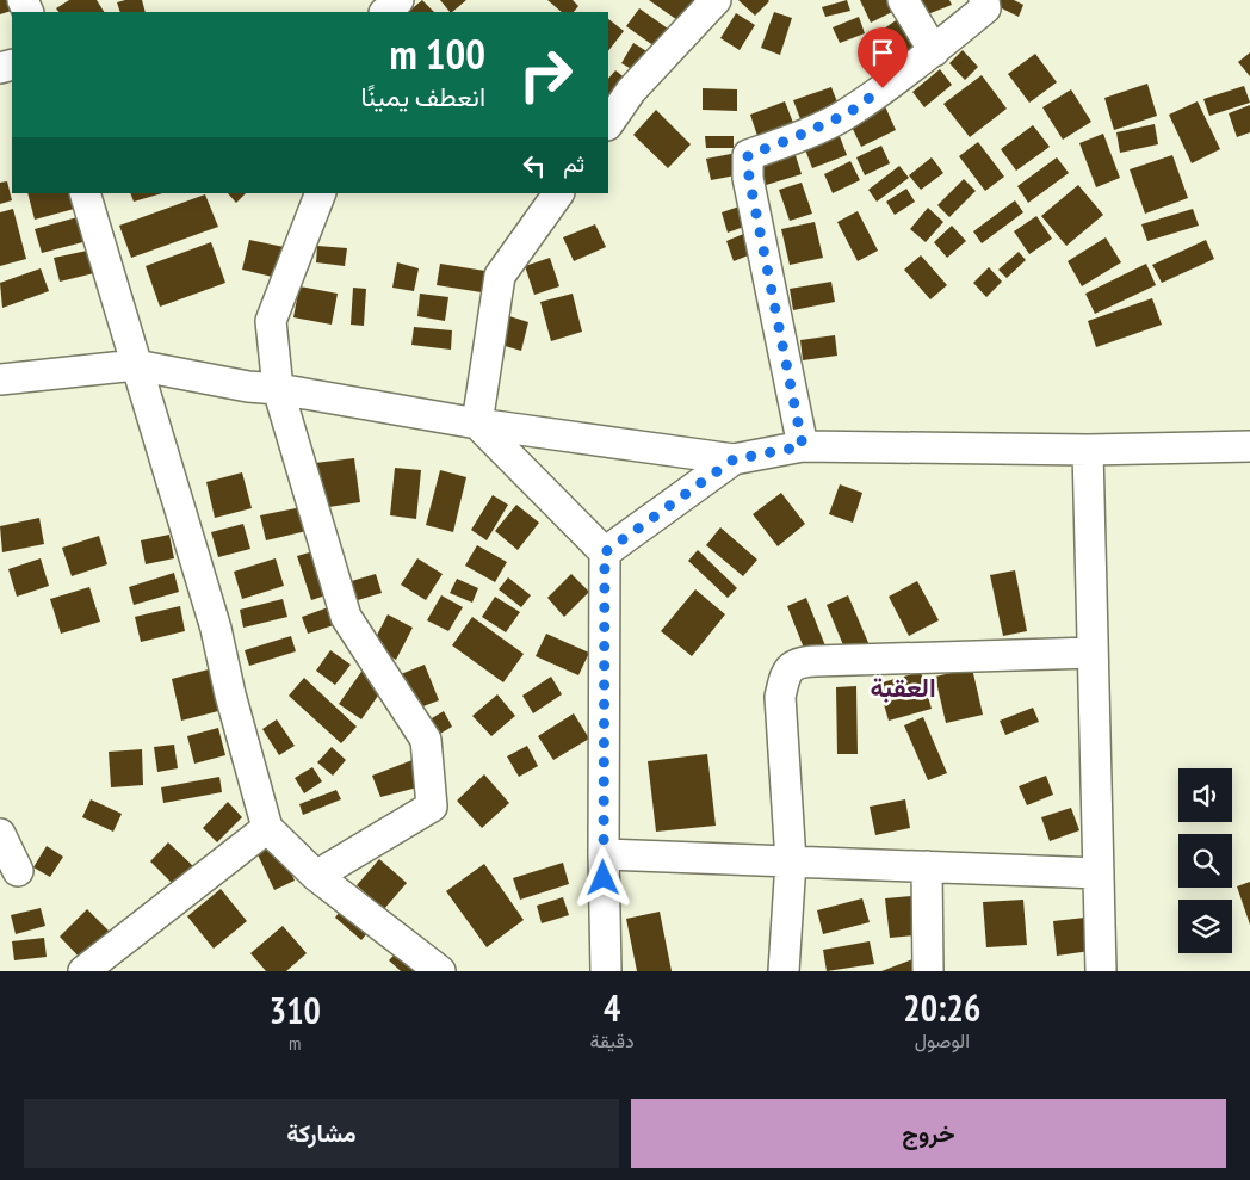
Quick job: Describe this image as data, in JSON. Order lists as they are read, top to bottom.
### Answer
{
  "districts": ["العقبة"],
  "page": {
    "turn": ["100 m", "انعطف يمينًا"],
    "then": "ثم",
    "eta": [
      "20:26",
      "الوصول",
      "4",
      "دقيقة",
      "310",
      "m"
    ],
    "buttons": ["خروج", "مشاركة"]
  }
}
